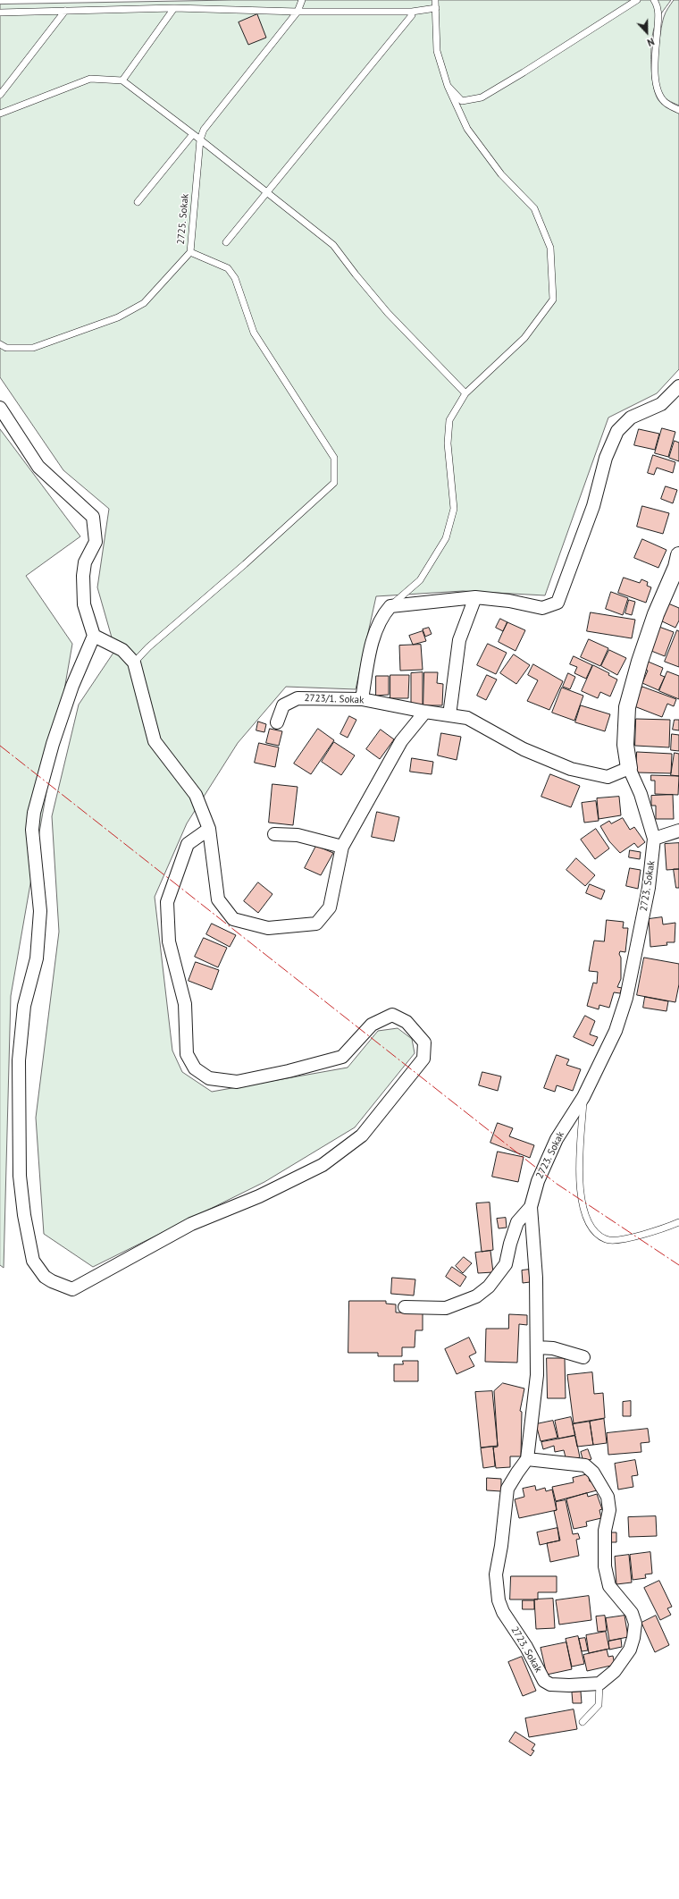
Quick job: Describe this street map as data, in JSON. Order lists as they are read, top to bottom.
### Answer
{
  "streets": {
    "street": ["2723/1. Sokak", "2723. Sokak"],
    "lane": ["2725. Sokak"]
  },
  "crossings": [
    ["2723/1. Sokak", "2723. Sokak"]
  ],
  "north": "bottom"
}
